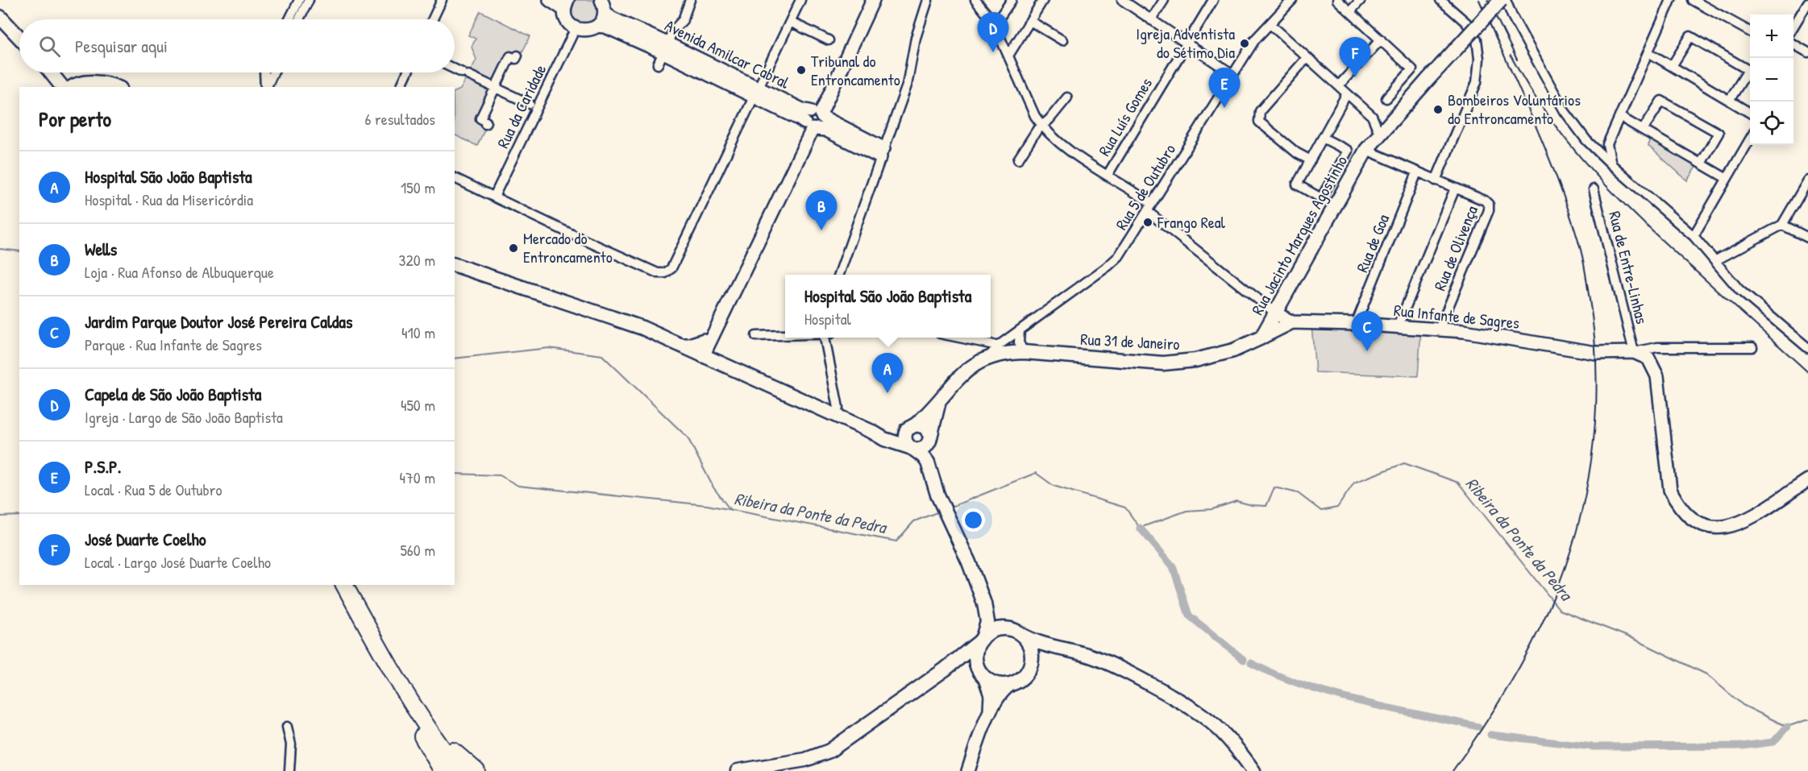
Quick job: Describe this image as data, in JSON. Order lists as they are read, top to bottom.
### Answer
{
  "streets": {
    "main road": ["Rua Jacinto Marques Agostinho", "Rua 31 de Janeiro"],
    "street": [
      "Avenida Amilcar Cabral",
      "Rua da Caridade",
      "Rua Luís Gomes",
      "Rua 5 de Outubro",
      "Rua de Goa",
      "Rua de Olivença",
      "Rua de Entre-Linhas",
      "Rua Infante de Sagres"
    ]
  },
  "crossings": [
    ["Rua Luís Gomes", "Rua Infante de Sagres"],
    ["Rua 5 de Outubro", "Rua Infante de Sagres"],
    ["Rua 5 de Outubro", "Rua 31 de Janeiro"],
    ["Rua Jacinto Marques Agostinho", "Rua Infante de Sagres"],
    ["Rua Jacinto Marques Agostinho", "Rua 31 de Janeiro"],
    ["Rua de Goa", "Rua Infante de Sagres"],
    ["Rua de Olivença", "Rua Infante de Sagres"],
    ["Rua de Entre-Linhas", "Rua Infante de Sagres"],
    ["Rua Infante de Sagres", "Rua 31 de Janeiro"]
  ],
  "water": ["Ribeira da Ponte da Pedra"],
  "places": [
    "Igreja Adventista do Sétimo Dia",
    "Tribunal do Entroncamento",
    "Bombeiros Voluntários do Entroncamento",
    "Frango Real",
    "Mercado do Entroncamento"
  ],
  "page": {
    "pins": [
      "D",
      "F",
      "E",
      "B",
      "C",
      "A"
    ],
    "map_buttons": ["+", "−"],
    "search": "Pesquisar aqui",
    "heading": ["Por perto", "6 resultados"],
    "list": [
      {
        "mark": "A",
        "name": "Hospital São João Baptista",
        "note": "Hospital · Rua da Misericórdia",
        "value": "150 m"
      },
      {
        "mark": "B",
        "name": "Wells",
        "note": "Loja · Rua Afonso de Albuquerque",
        "value": "320 m"
      },
      {
        "mark": "C",
        "name": "Jardim Parque Doutor José Pereira Caldas",
        "note": "Parque · Rua Infante de Sagres",
        "value": "410 m"
      },
      {
        "mark": "D",
        "name": "Capela de São João Baptista",
        "note": "Igreja · Largo de São João Baptista",
        "value": "450 m"
      },
      {
        "mark": "E",
        "name": "P.S.P.",
        "note": "Local · Rua 5 de Outubro",
        "value": "470 m"
      },
      {
        "mark": "F",
        "name": "José Duarte Coelho",
        "note": "Local · Largo José Duarte Coelho",
        "value": "560 m"
      }
    ],
    "popup": ["Hospital São João Baptista", "Hospital"]
  }
}
